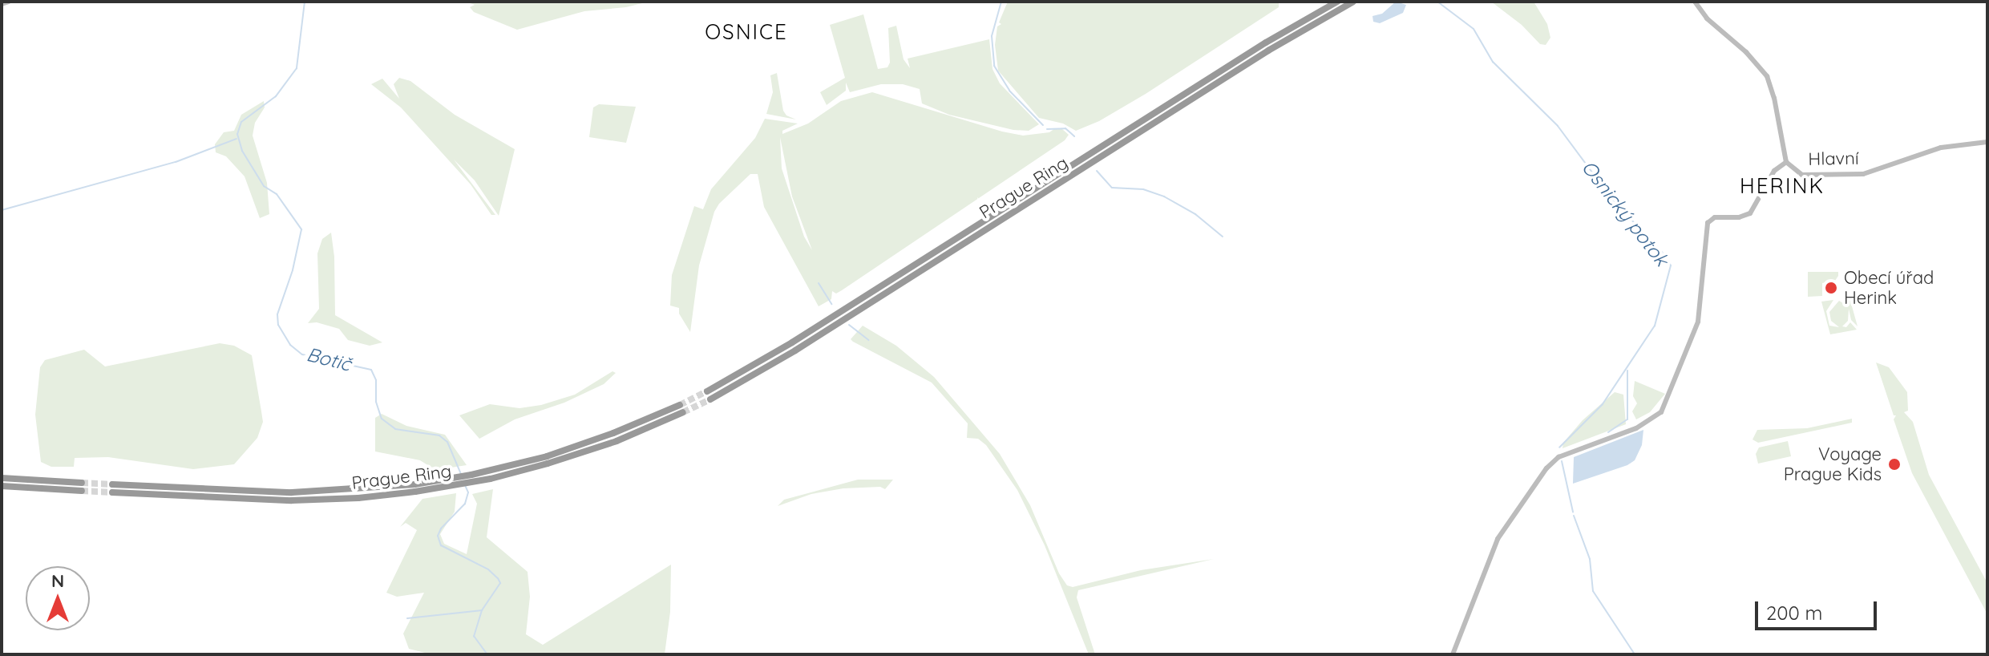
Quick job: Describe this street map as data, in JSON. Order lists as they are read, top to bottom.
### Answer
{
  "streets": {
    "highway": ["Prague Ring"],
    "street": ["Hlavní"]
  },
  "districts": ["OSNICE", "HERINK"],
  "water": ["Osnický potok", "Botič"],
  "places": ["Obecí úřad Herink", "Voyage Prague Kids"],
  "scale_bar": "200 m",
  "north": "top"
}
